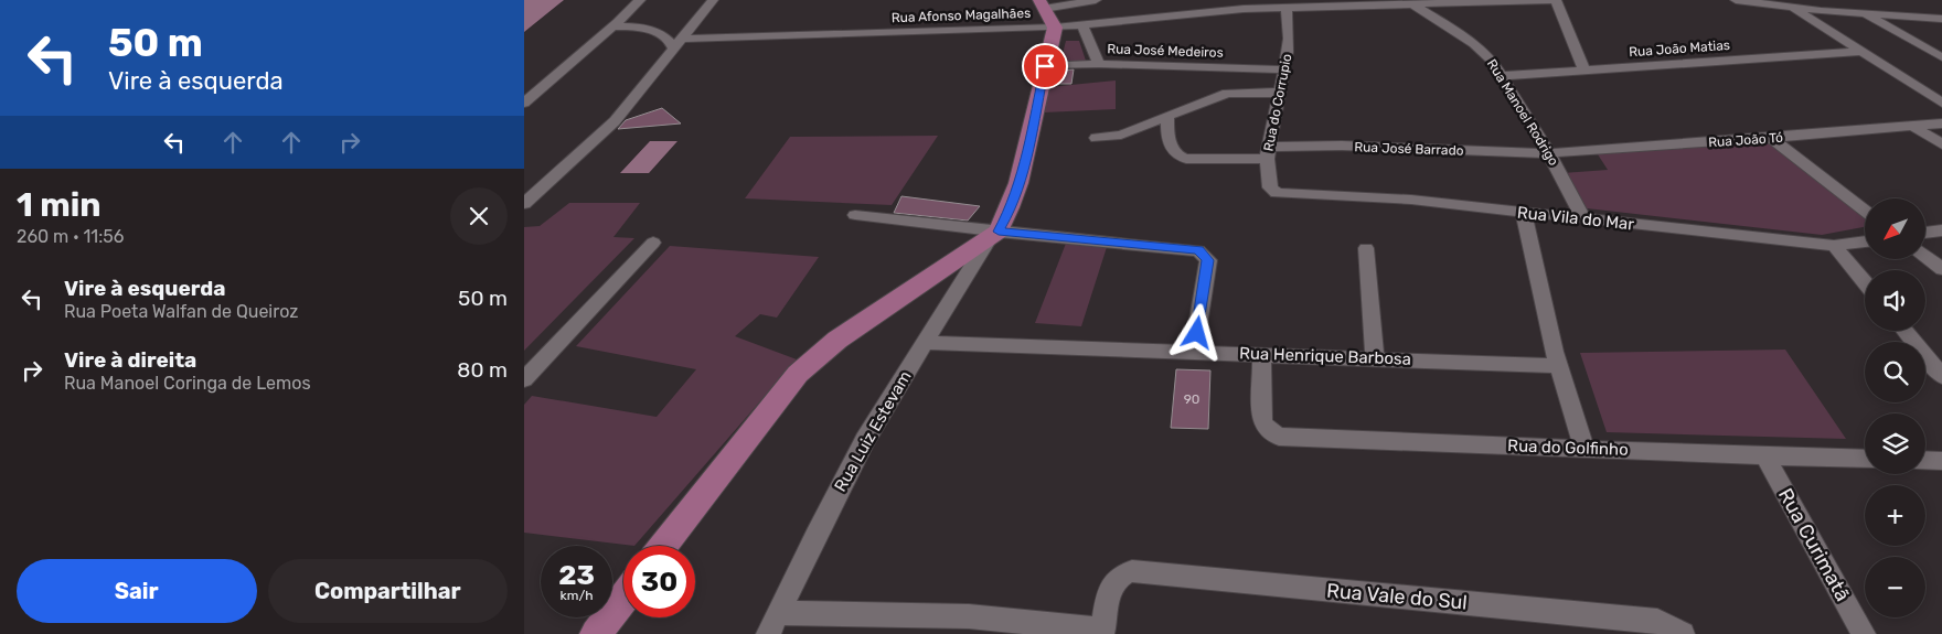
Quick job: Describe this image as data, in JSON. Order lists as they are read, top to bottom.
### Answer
{
  "streets": {
    "street": [
      "Rua Afonso Magalhães",
      "Rua João Matias",
      "Rua José Medeiros",
      "Rua do Corrupio",
      "Rua Manoel Rodrigo",
      "Rua João Tó",
      "Rua José Barrado",
      "Rua Vila do Mar",
      "Rua Henrique Barbosa",
      "Rua Luiz Estevam",
      "Rua do Golfinho",
      "Rua Curimatã",
      "Rua Vale do Sul"
    ]
  },
  "crossings": [
    ["Rua Afonso Magalhães", "Rua do Corrupio"],
    ["Rua Afonso Magalhães", "Rua Manoel Rodrigo"],
    ["Rua João Matias", "Rua Manoel Rodrigo"],
    ["Rua José Medeiros", "Rua do Corrupio"],
    ["Rua do Corrupio", "Rua José Barrado"],
    ["Rua do Corrupio", "Rua Vila do Mar"],
    ["Rua Manoel Rodrigo", "Rua João Tó"],
    ["Rua Manoel Rodrigo", "Rua José Barrado"],
    ["Rua Manoel Rodrigo", "Rua Vila do Mar"],
    ["Rua João Tó", "Rua José Barrado"],
    ["Rua Henrique Barbosa", "Rua Luiz Estevam"],
    ["Rua Henrique Barbosa", "Rua do Golfinho"],
    ["Rua do Golfinho", "Rua Curimatã"]
  ],
  "house_numbers": ["90"],
  "north": "bottom left",
  "page": {
    "turn": ["50 m", "Vire à esquerda"],
    "heading": ["1 min", "260 m · 11:56"],
    "map_buttons": ["+", "−"],
    "list": [
      {
        "name": "Vire à esquerda",
        "note": "Rua Poeta Walfan de Queiroz",
        "value": "50 m"
      },
      {
        "name": "Vire à direita",
        "note": "Rua Manoel Coringa de Lemos",
        "value": "80 m"
      }
    ],
    "speed": "23 km/h",
    "limit": "30",
    "buttons": ["Sair", "Compartilhar"]
  }
}
